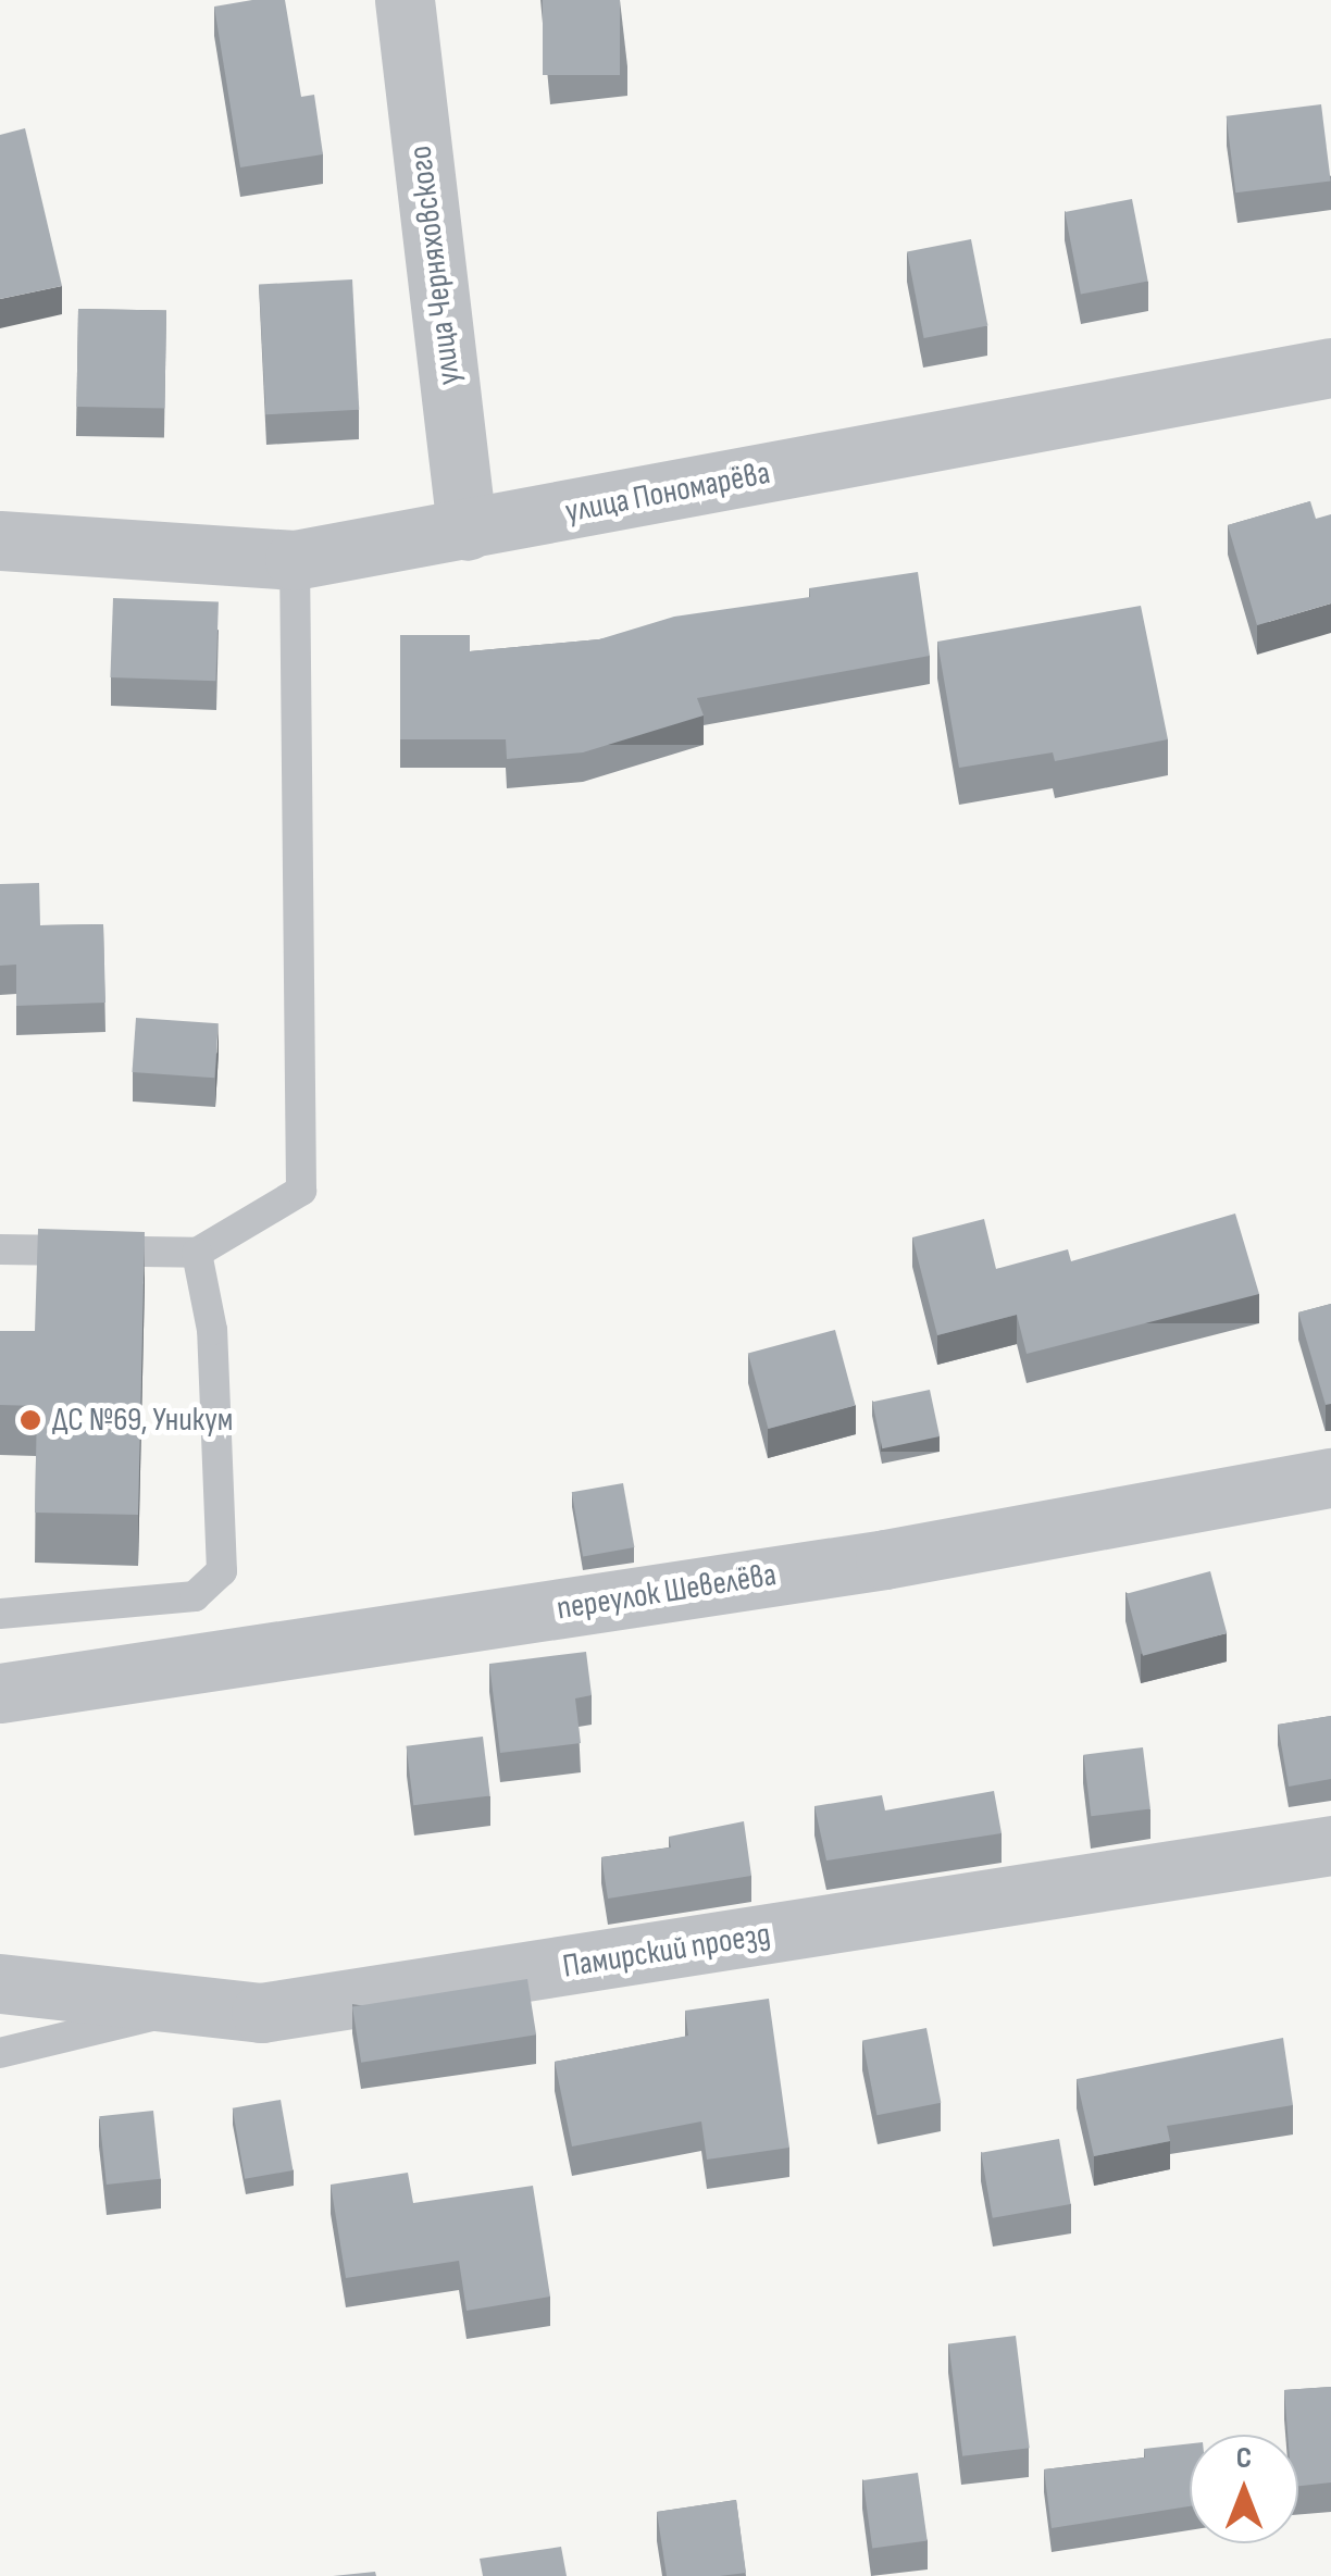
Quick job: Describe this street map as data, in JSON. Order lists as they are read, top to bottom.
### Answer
{
  "streets": {
    "street": [
      "улица Черняховского",
      "улица Пономарёва",
      "переулок Шевелёва",
      "Памирский проезд"
    ]
  },
  "crossings": [
    ["улица Черняховского", "улица Пономарёва"]
  ],
  "places": ["ДС №69, Уникум"],
  "north": "top"
}
